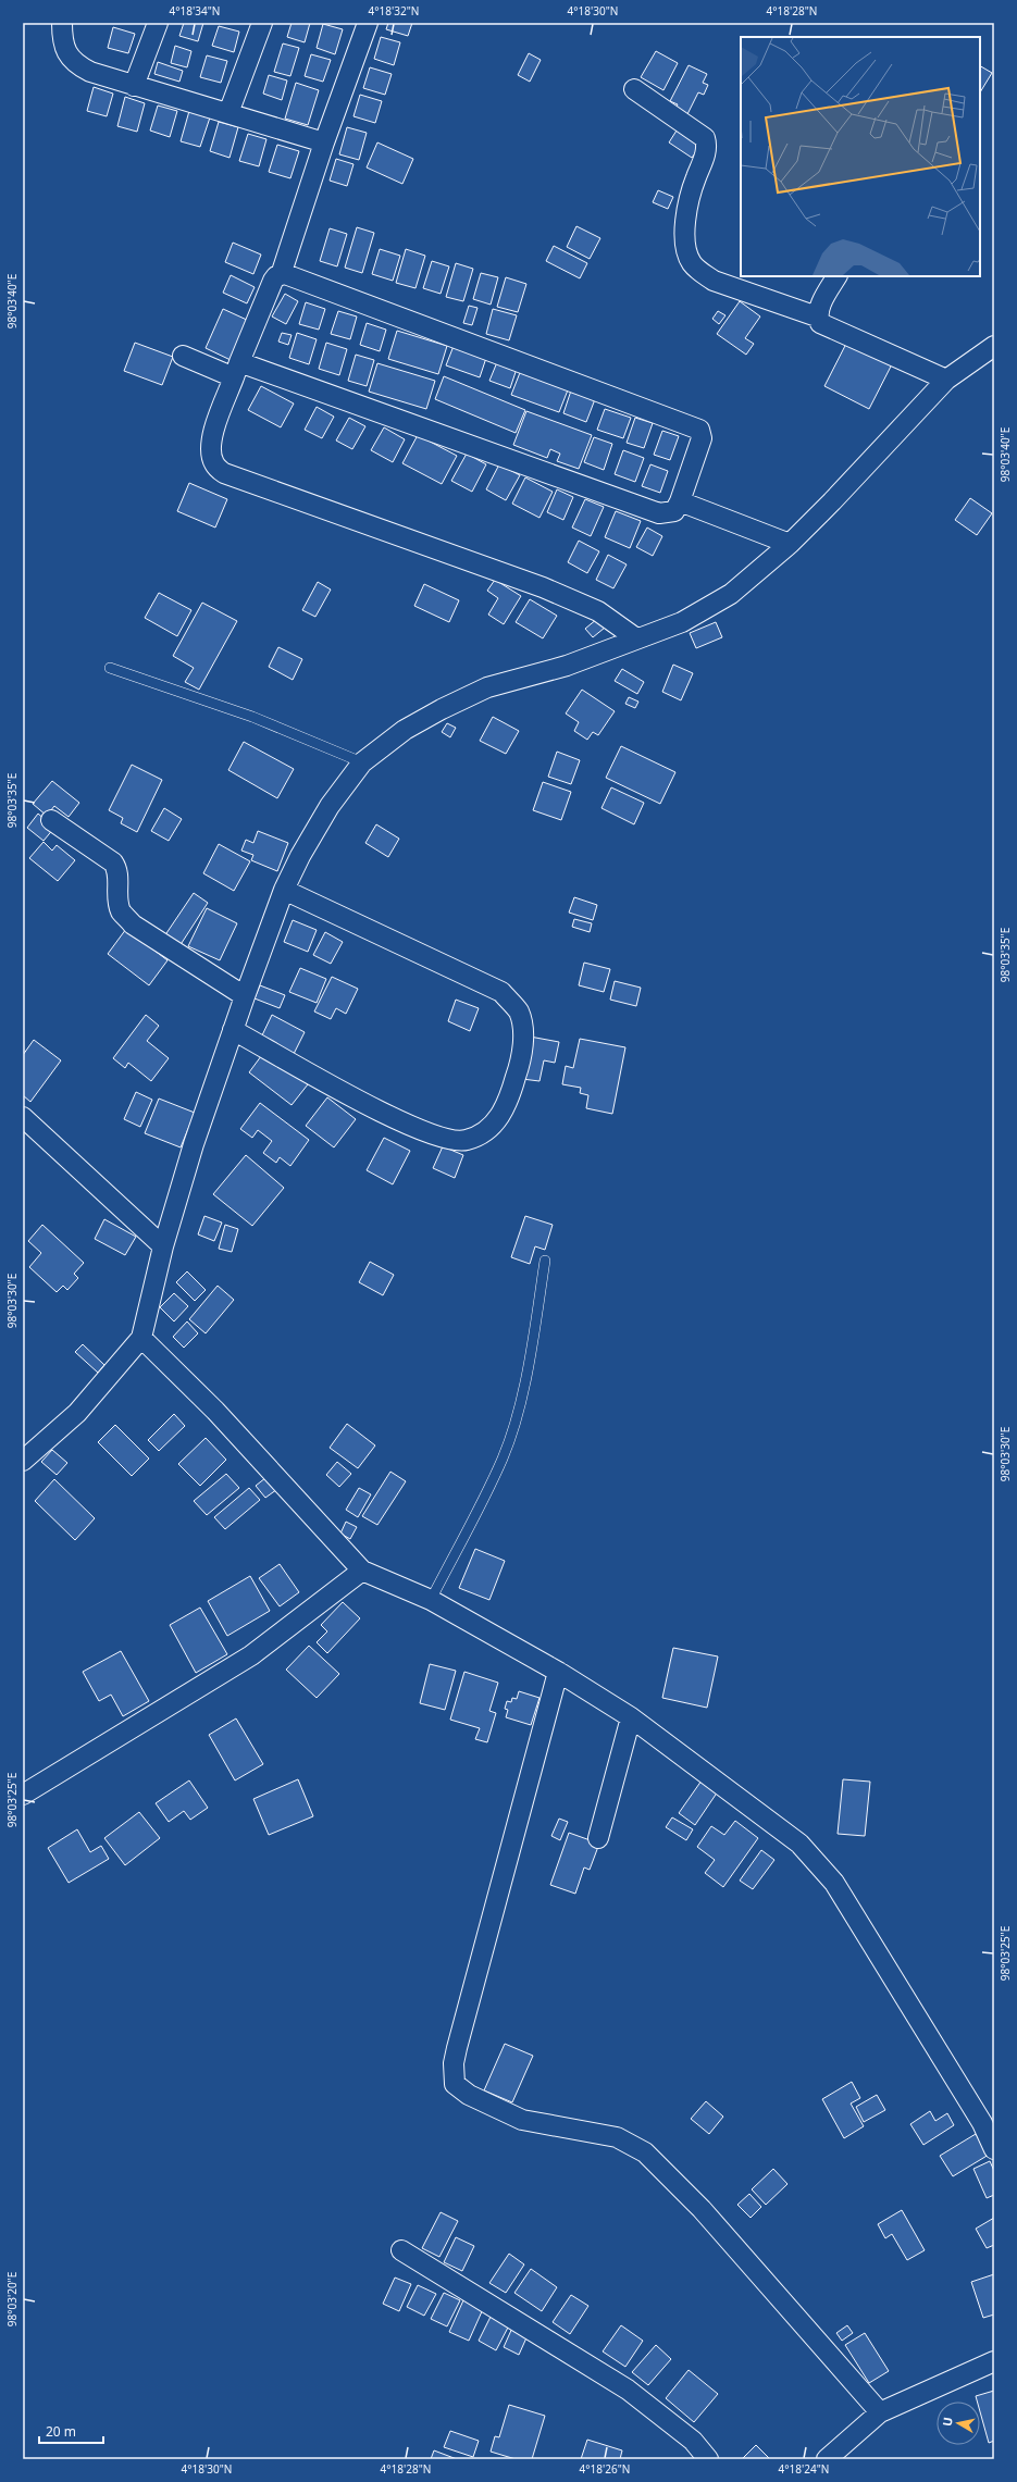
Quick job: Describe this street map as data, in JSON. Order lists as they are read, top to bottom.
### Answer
{
  "scale_bar": "20 m",
  "north": "left",
  "coordinates": [
    "4°18'34\"N",
    "4°18'32\"N",
    "4°18'30\"N",
    "4°18'28\"N",
    "98°03'40\"E",
    "98°03'35\"E",
    "98°03'30\"E",
    "98°03'25\"E",
    "98°03'20\"E",
    "4°18'26\"N",
    "4°18'24\"N"
  ]
}
